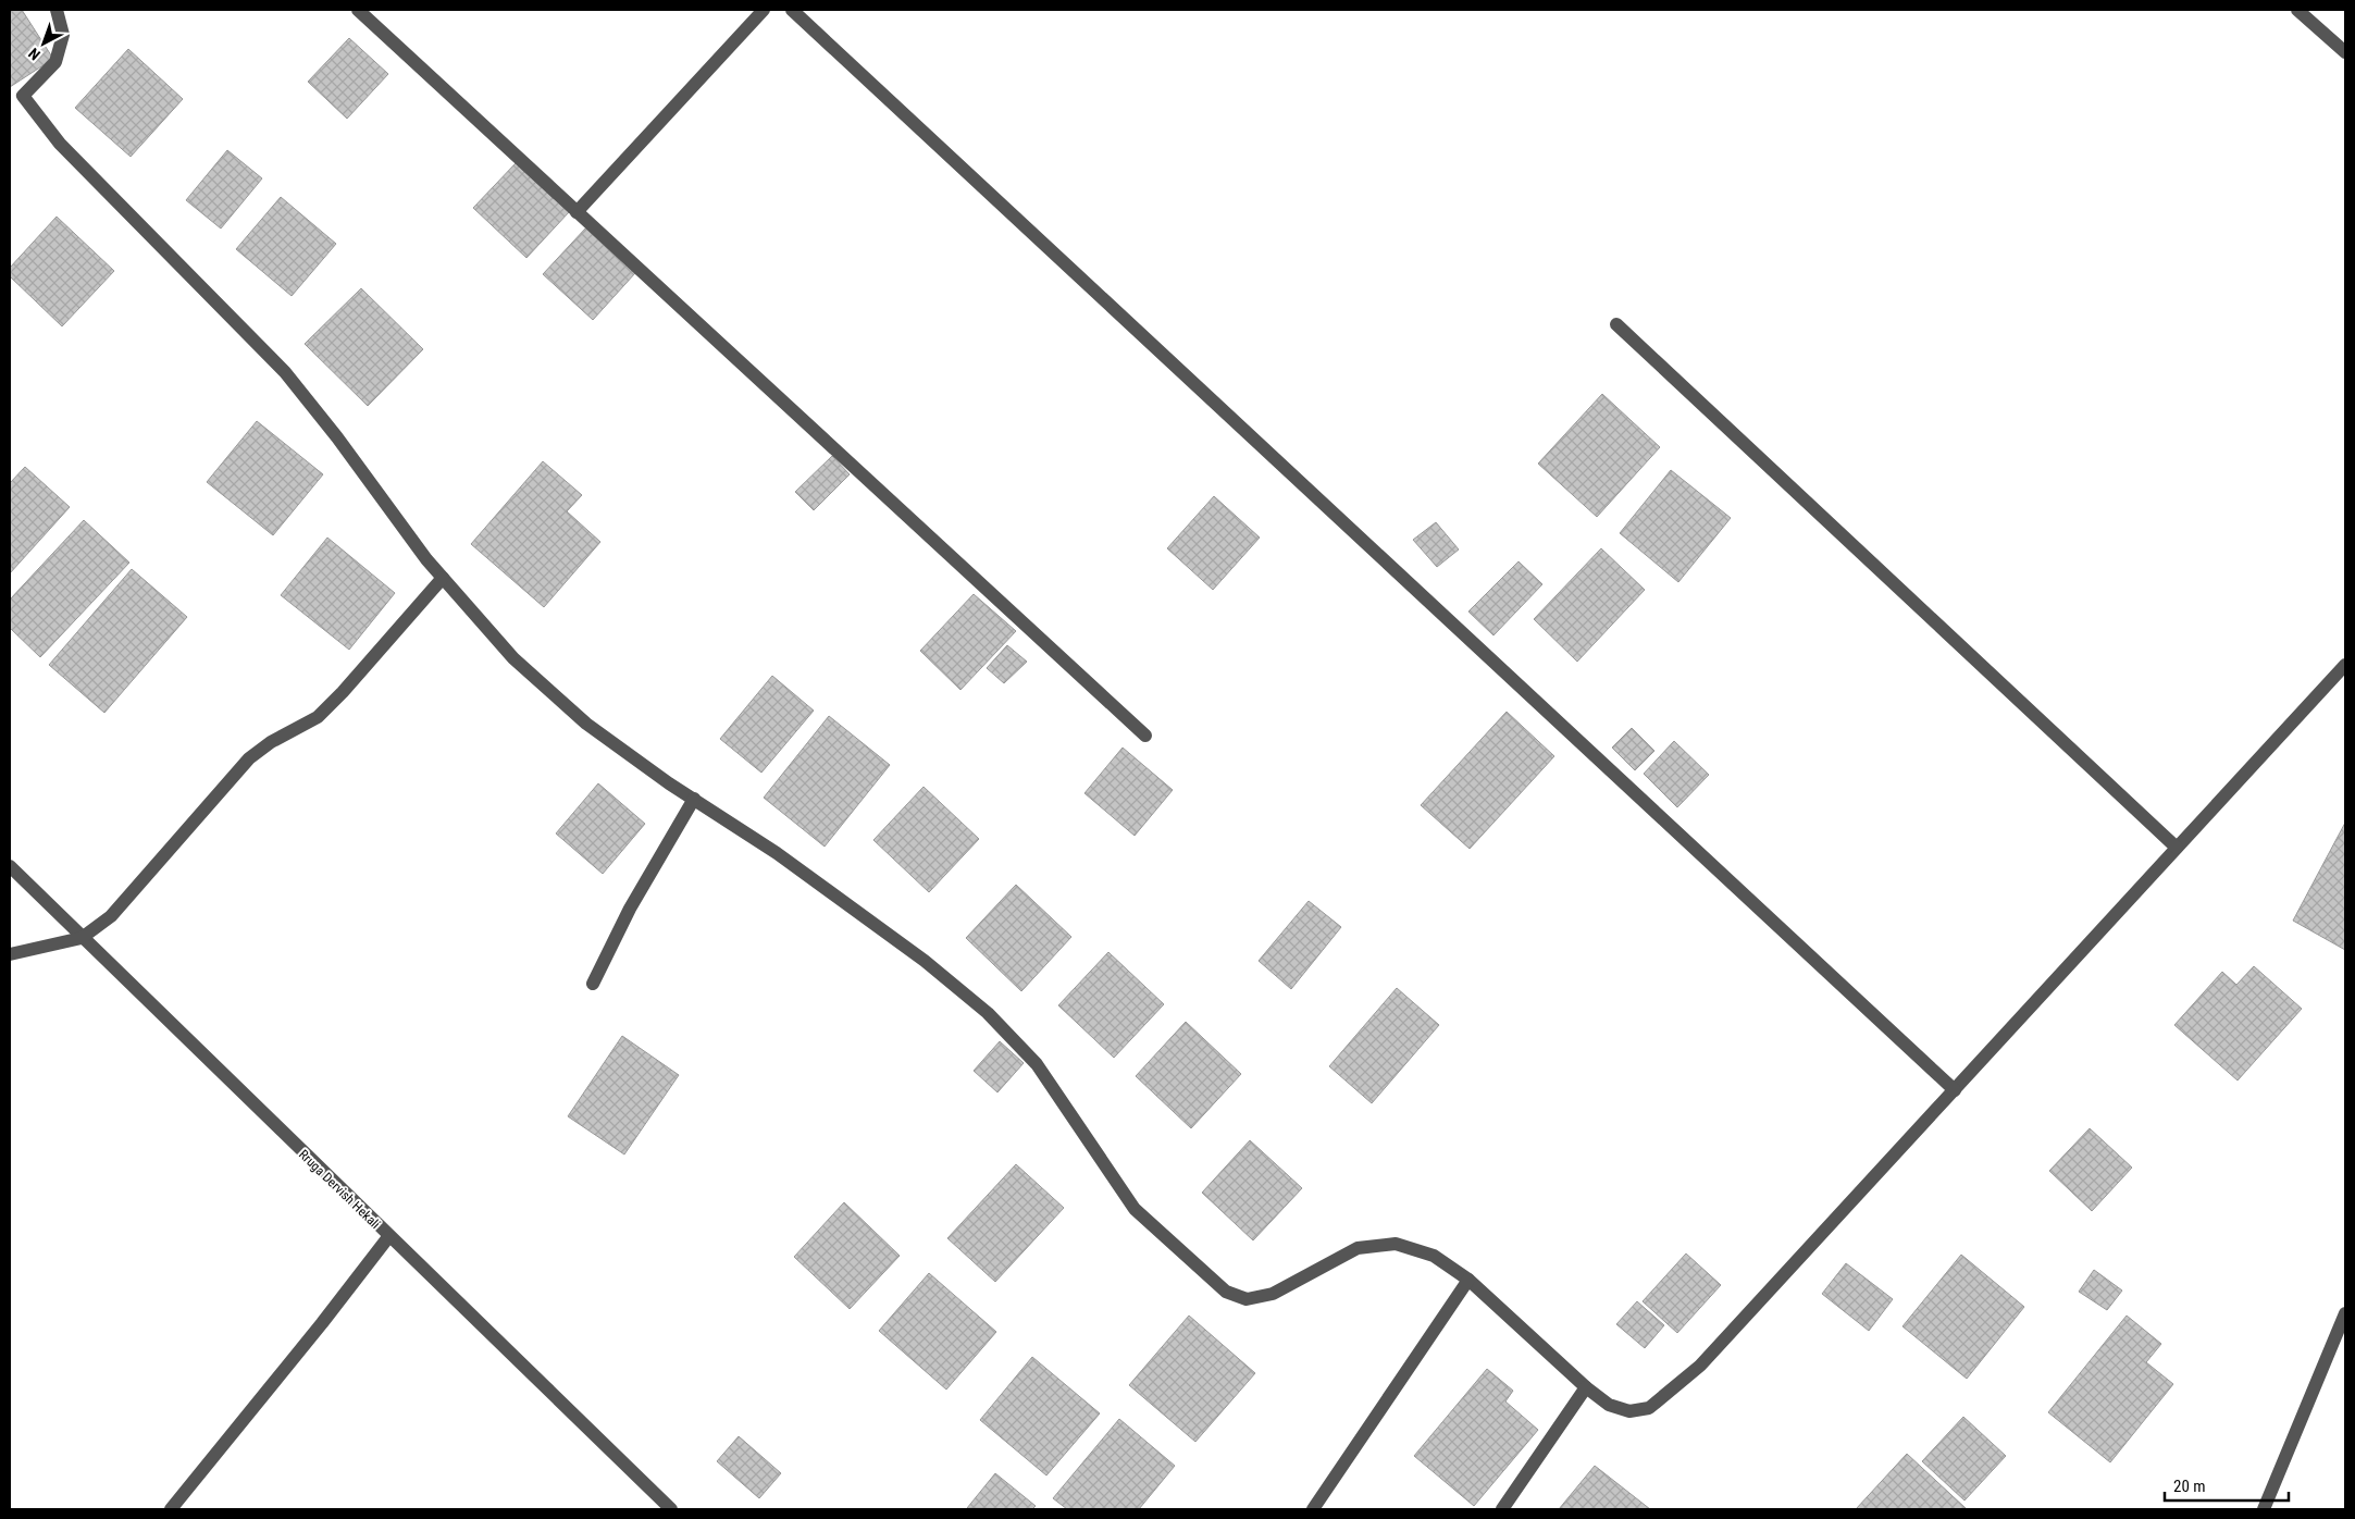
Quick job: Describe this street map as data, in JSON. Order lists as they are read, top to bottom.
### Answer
{
  "streets": {
    "street": ["Rruga Dervish Hekali"]
  },
  "scale_bar": "20 m",
  "north": "bottom left"
}
